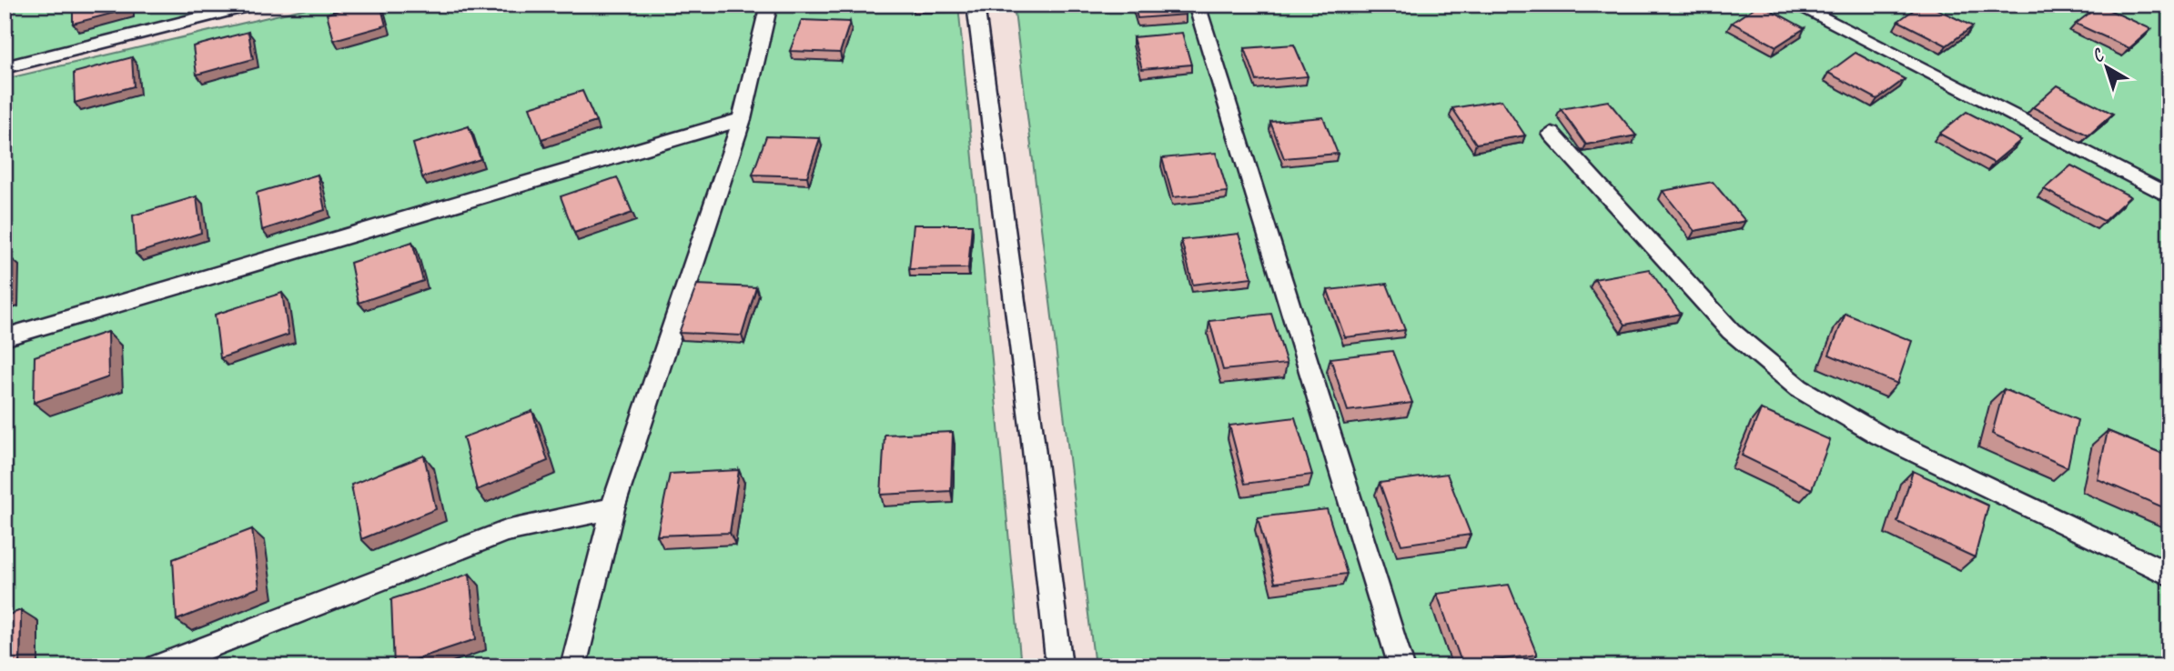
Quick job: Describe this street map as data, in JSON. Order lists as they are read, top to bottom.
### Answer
{
  "north": "top left"
}
